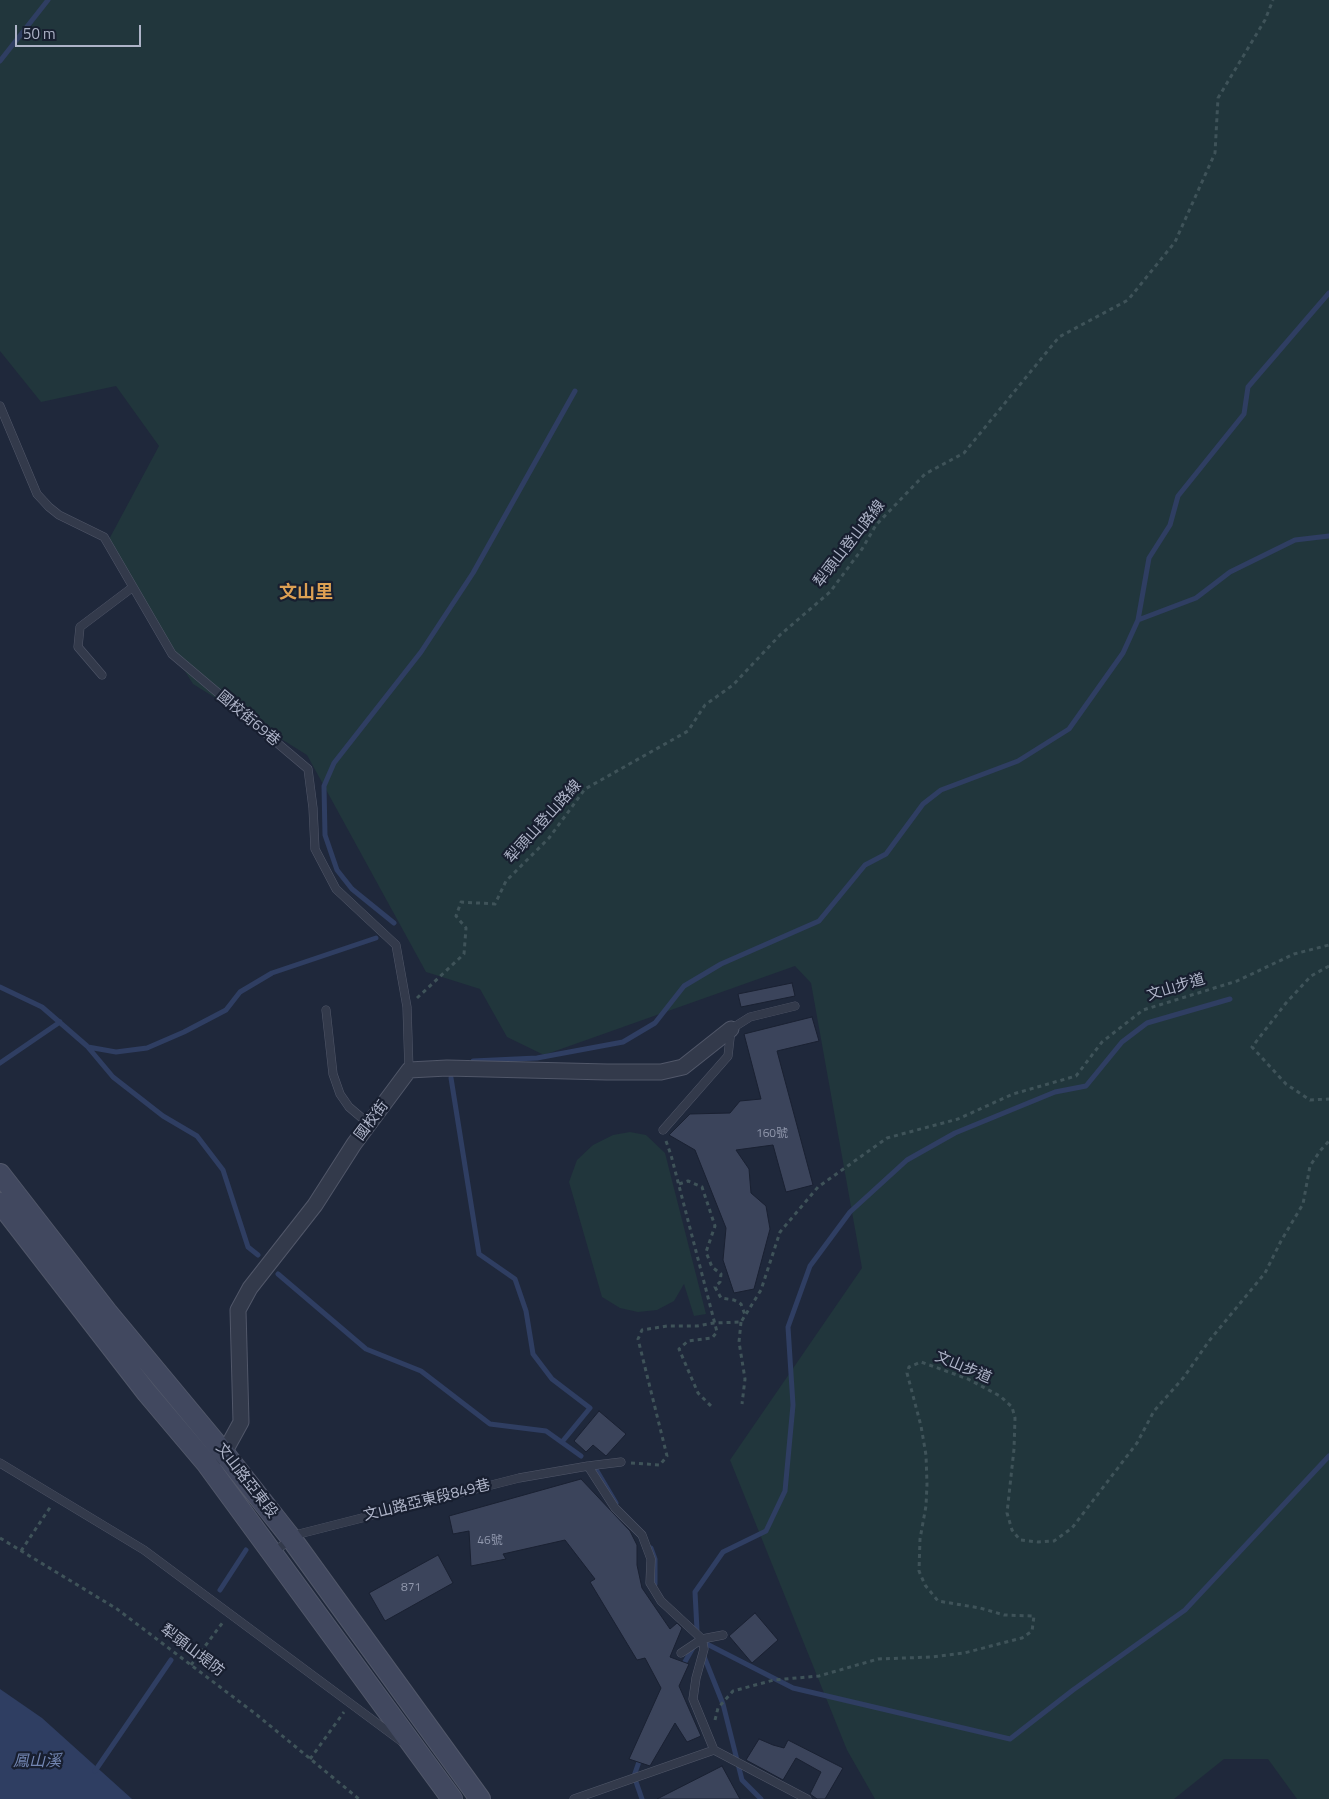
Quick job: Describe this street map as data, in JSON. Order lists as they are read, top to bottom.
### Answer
{
  "streets": {
    "main road": ["文山路亞東段"],
    "street": ["國校街"],
    "lane": ["國校街69巷", "文山路亞東段849巷"],
    "path": ["犁頭山登山路線", "文山步道", "犁頭山堤防"]
  },
  "crossings": [
    ["犁頭山登山路線", "國校街69巷"],
    ["國校街69巷", "國校街"],
    ["國校街", "文山路亞東段"],
    ["文山路亞東段", "文山路亞東段849巷"]
  ],
  "districts": ["文山里"],
  "water": ["鳳山溪"],
  "house_numbers": ["160號", "46號", "871"],
  "scale_bar": "50 m"
}
